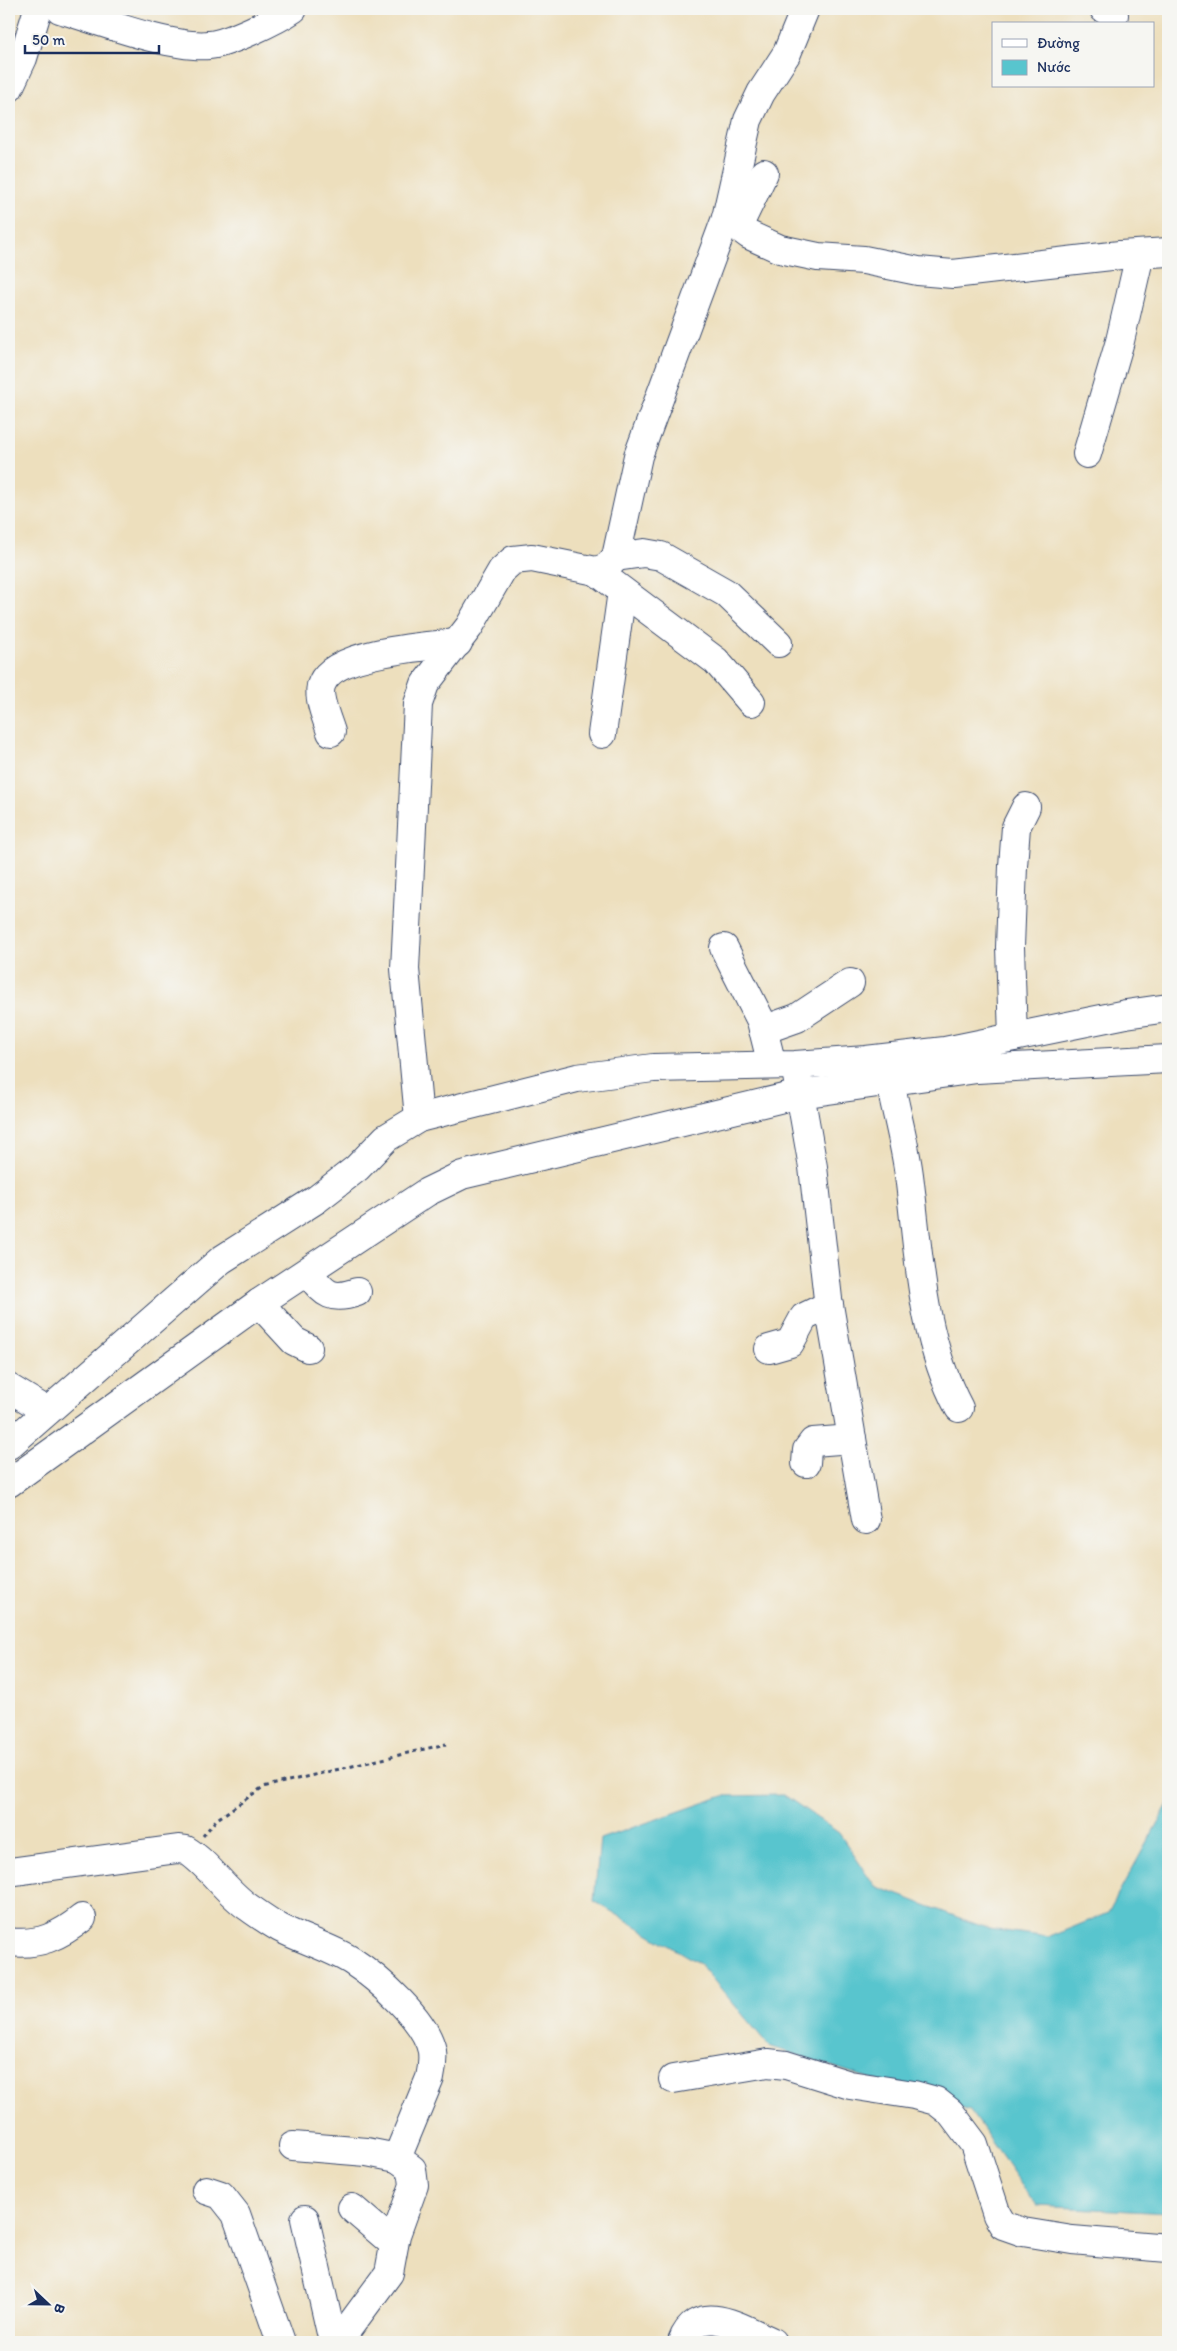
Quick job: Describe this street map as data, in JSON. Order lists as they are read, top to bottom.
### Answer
{
  "legend": ["Đường", "Nước"],
  "scale_bar": "50 m",
  "north": "right"
}
